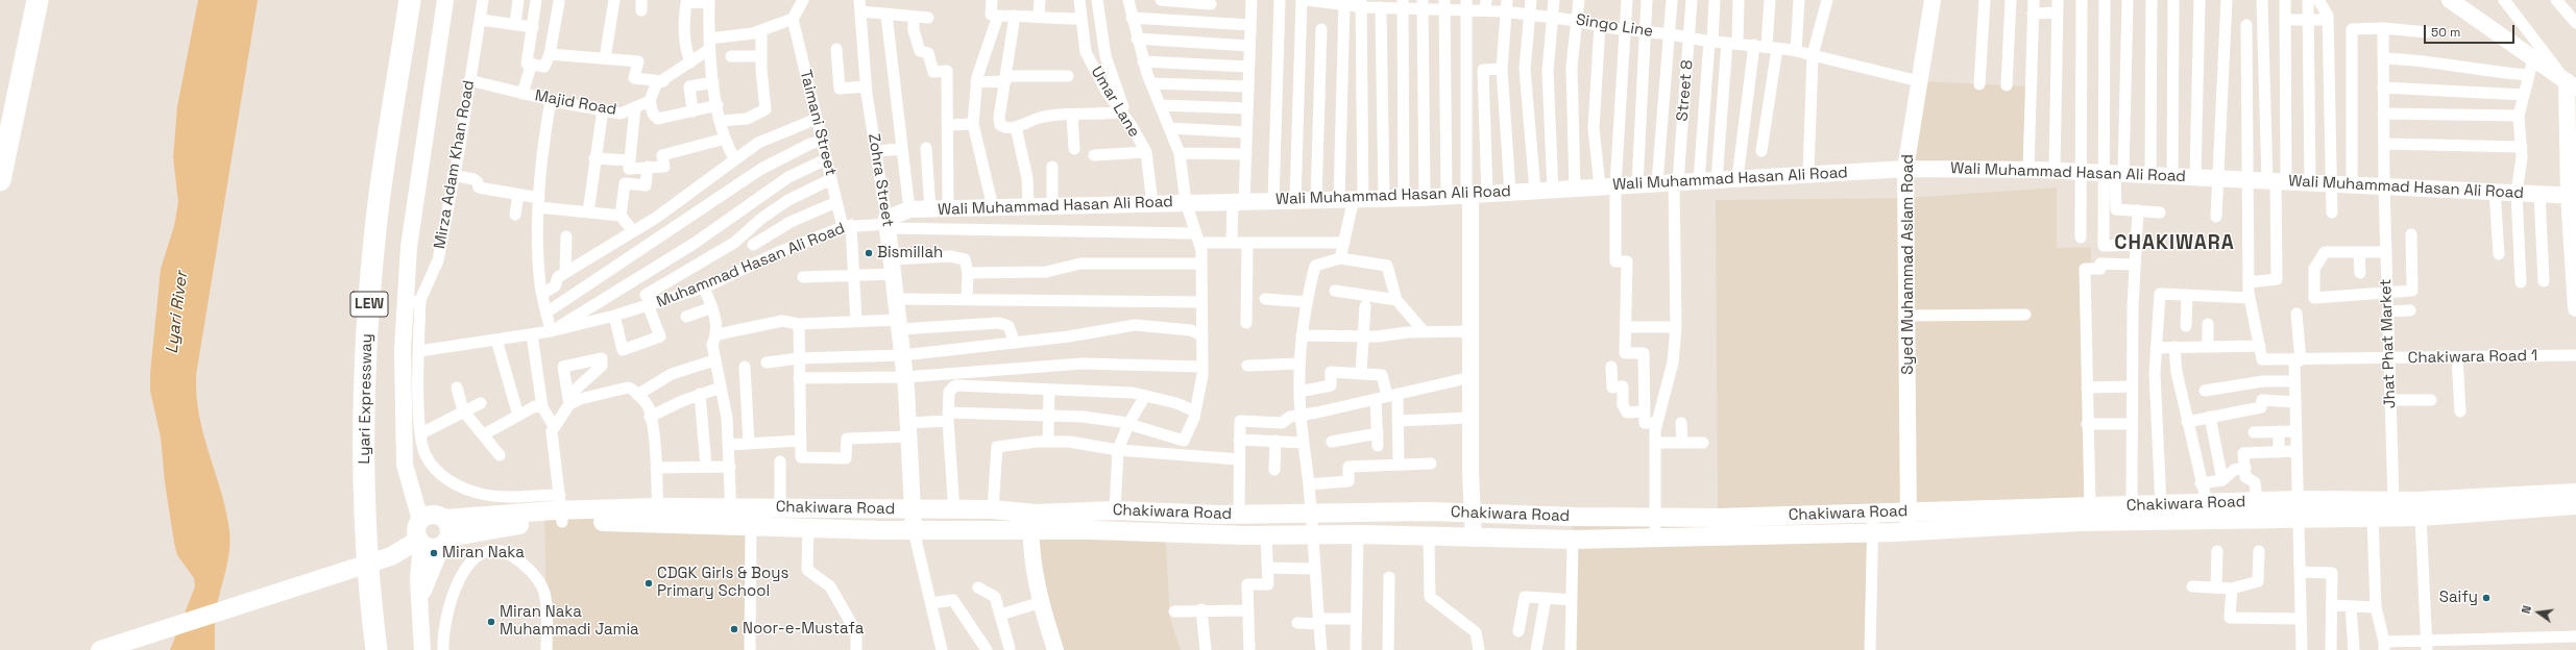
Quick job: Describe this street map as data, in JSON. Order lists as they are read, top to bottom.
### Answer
{
  "streets": {
    "highway": ["LEW", "Lyari Expressway"],
    "main road": ["Chakiwara Road"],
    "street": [
      "Singo Line",
      "Street 8",
      "Umar Lane",
      "Majid Road",
      "Taimani Street",
      "Mirza Adam Khan Road",
      "Wali Muhammad Hasan Ali Road",
      "Zohra Street",
      "Syed Muhammad Aslam Road",
      "Muhammad Hasan Ali Road",
      "Jhat Phat Market",
      "Chakiwara Road 1"
    ]
  },
  "crossings": [
    ["Singo Line", "Street 8"],
    ["Singo Line", "Syed Muhammad Aslam Road"],
    ["Street 8", "Wali Muhammad Hasan Ali Road"],
    ["Street 8", "Chakiwara Road"],
    ["Umar Lane", "Wali Muhammad Hasan Ali Road"],
    ["Majid Road", "Mirza Adam Khan Road"],
    ["Taimani Street", "Muhammad Hasan Ali Road"],
    ["Mirza Adam Khan Road", "Chakiwara Road"],
    ["Wali Muhammad Hasan Ali Road", "Zohra Street"],
    ["Wali Muhammad Hasan Ali Road", "Syed Muhammad Aslam Road"],
    ["Wali Muhammad Hasan Ali Road", "Muhammad Hasan Ali Road"],
    ["Wali Muhammad Hasan Ali Road", "Jhat Phat Market"],
    ["Zohra Street", "Muhammad Hasan Ali Road"],
    ["Zohra Street", "Chakiwara Road"],
    ["Syed Muhammad Aslam Road", "Chakiwara Road"],
    ["Jhat Phat Market", "Chakiwara Road 1"],
    ["Jhat Phat Market", "Chakiwara Road"]
  ],
  "districts": ["CHAKIWARA"],
  "water": ["Lyari River"],
  "places": [
    "Bismillah",
    "Miran Naka",
    "CDGK Girls & Boys Primary School",
    "Saify",
    "Miran Naka Muhammadi Jamia",
    "Noor-e-Mustafa"
  ],
  "scale_bar": "50 m",
  "north": "left"
}
